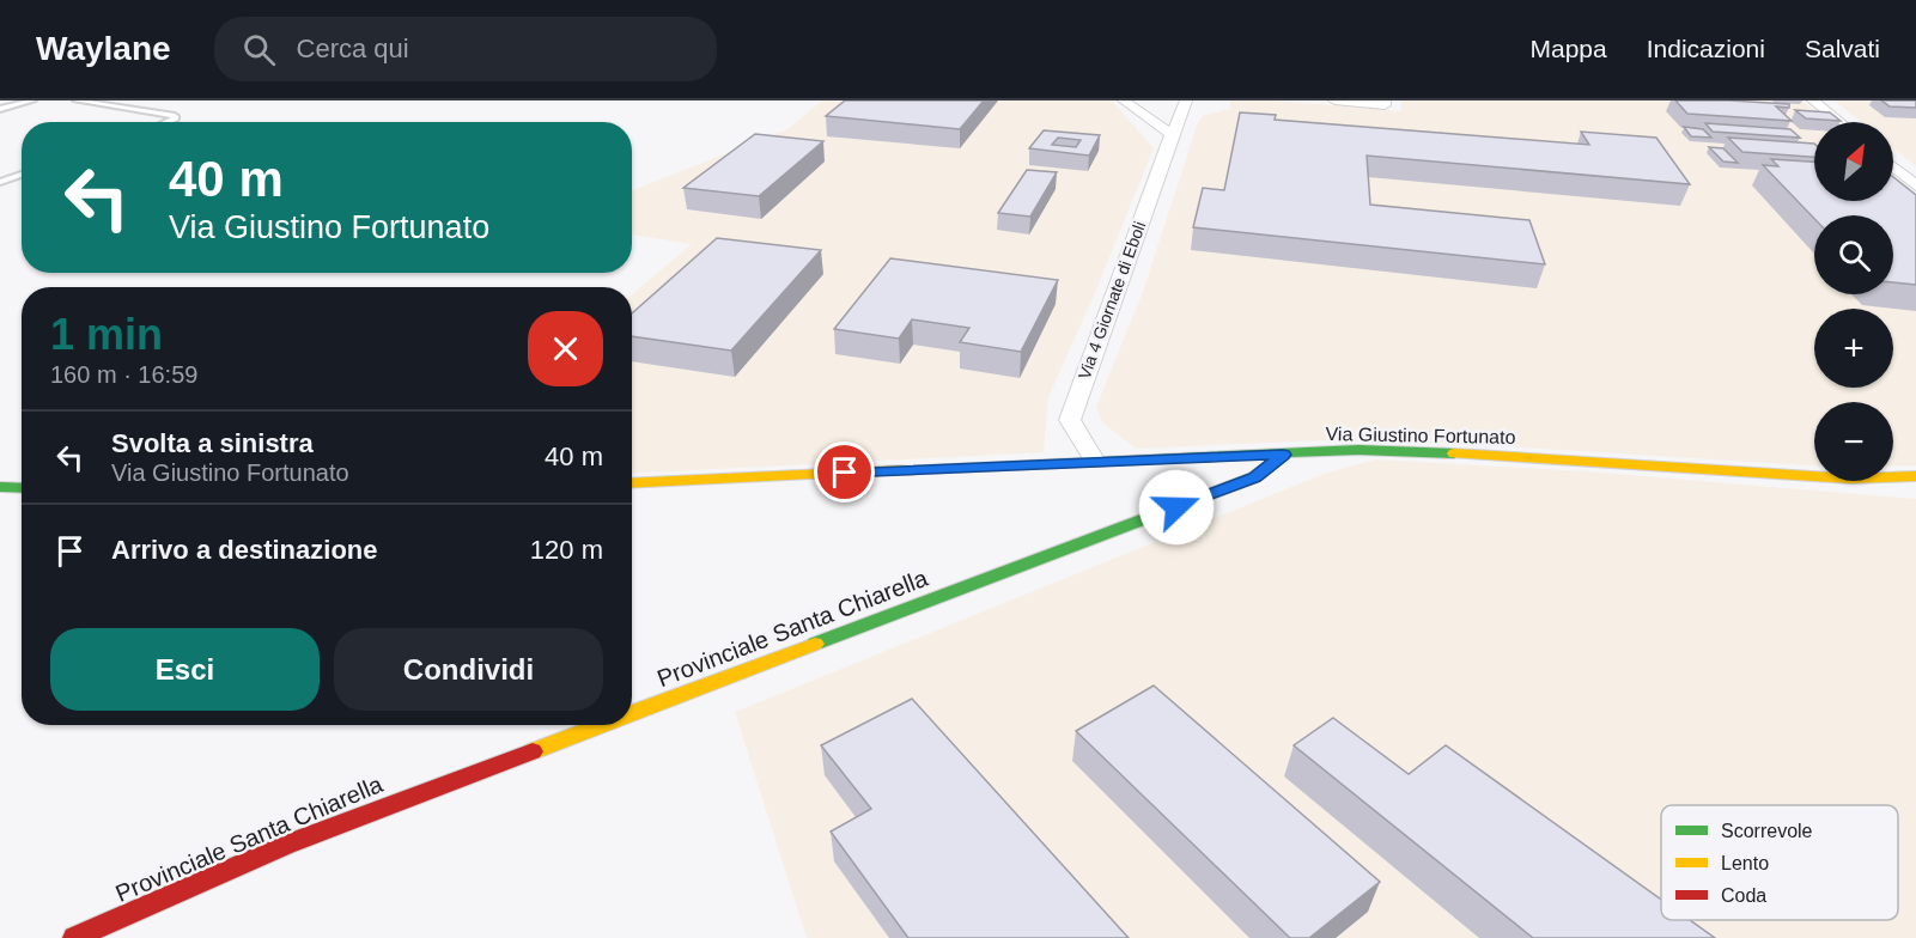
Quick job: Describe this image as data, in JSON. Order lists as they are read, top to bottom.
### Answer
{
  "streets": {
    "street": ["Via 4 Giornate di Eboli", "Via Giustino Fortunato", "Provinciale Santa Chiarella"]
  },
  "crossings": [
    ["Via 4 Giornate di Eboli", "Via Giustino Fortunato"],
    ["Via Giustino Fortunato", "Provinciale Santa Chiarella"]
  ],
  "legend": ["Scorrevole", "Lento", "Coda"],
  "north": "top right",
  "page": {
    "header": "Waylane",
    "search": "Cerca qui",
    "nav": ["Mappa", "Indicazioni", "Salvati"],
    "map_buttons": ["+", "−"],
    "turn": ["40 m", "Via Giustino Fortunato"],
    "heading": ["1 min", "160 m · 16:59"],
    "list": [
      {
        "name": "Svolta a sinistra",
        "note": "Via Giustino Fortunato",
        "value": "40 m"
      },
      {
        "name": "Arrivo a destinazione",
        "value": "120 m"
      }
    ],
    "buttons": ["Esci", "Condividi"]
  }
}
